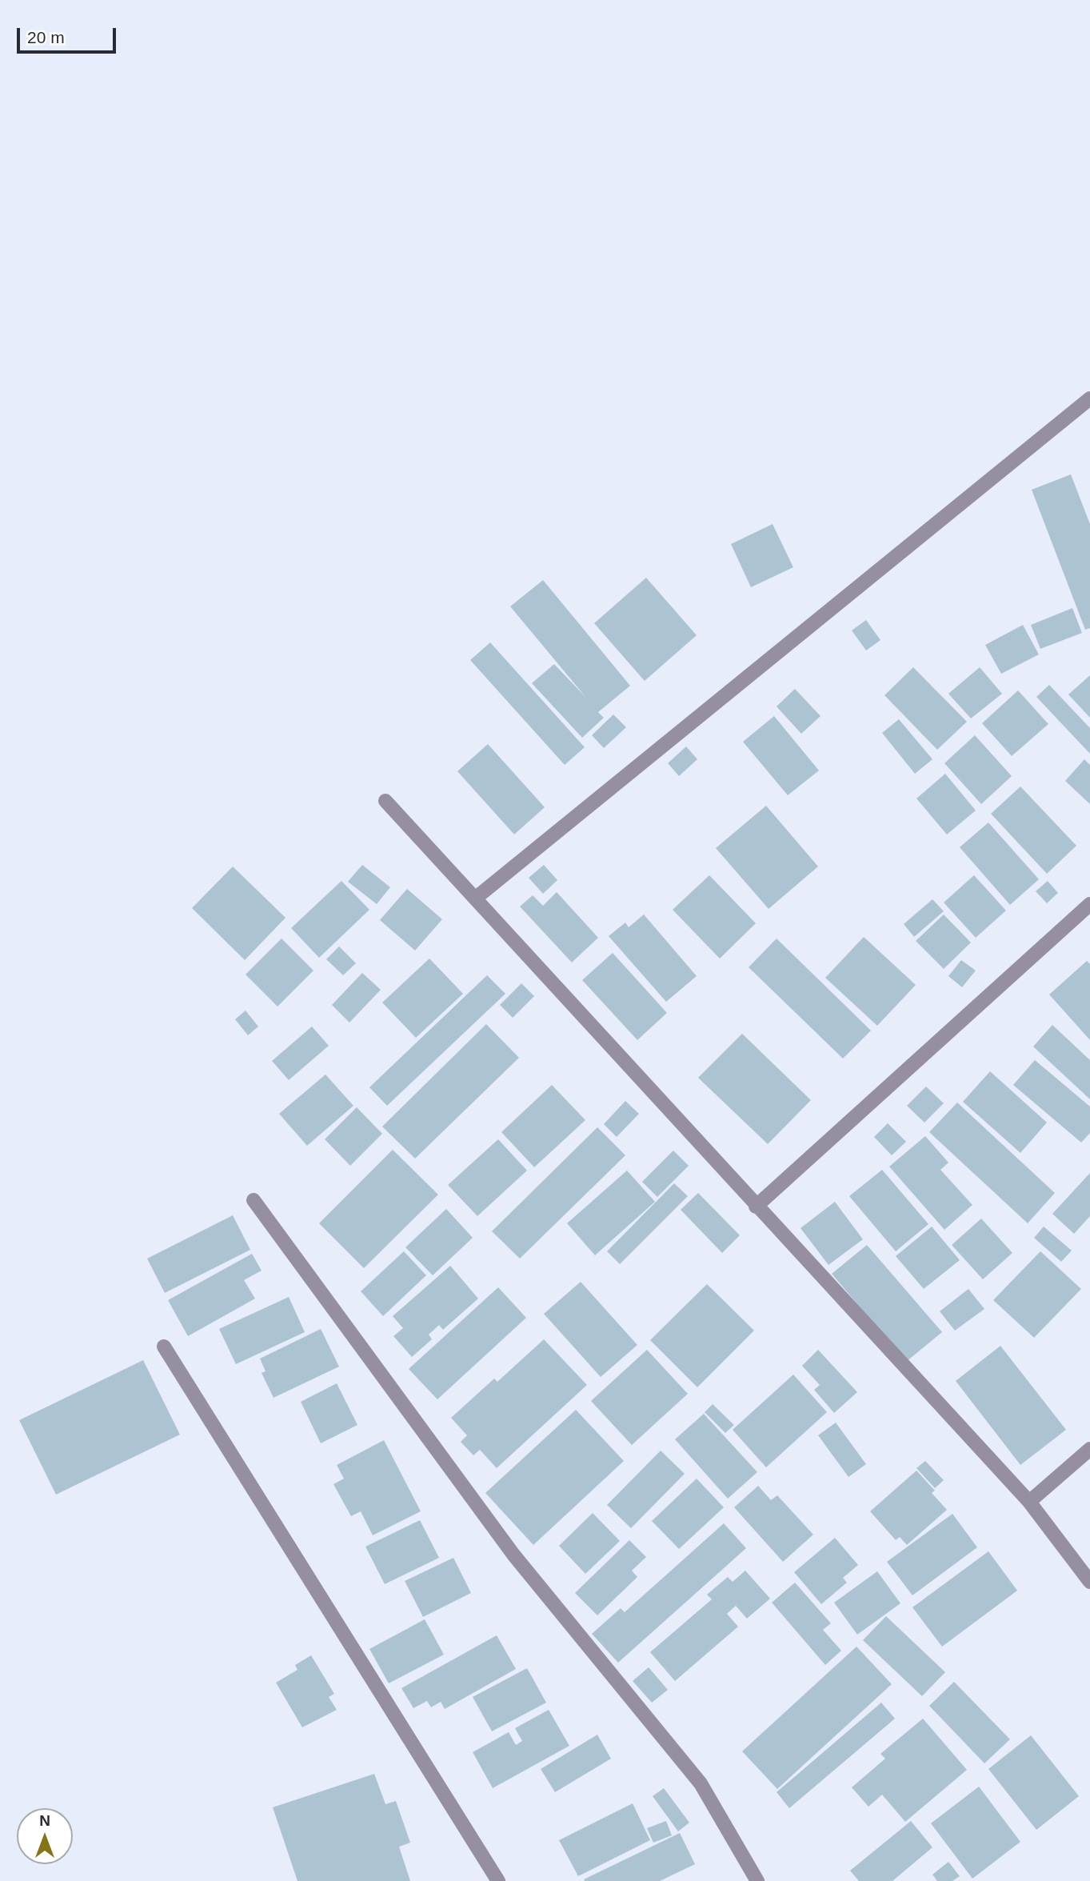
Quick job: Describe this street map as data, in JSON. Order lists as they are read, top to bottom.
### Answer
{
  "scale_bar": "20 m",
  "north": "top"
}
